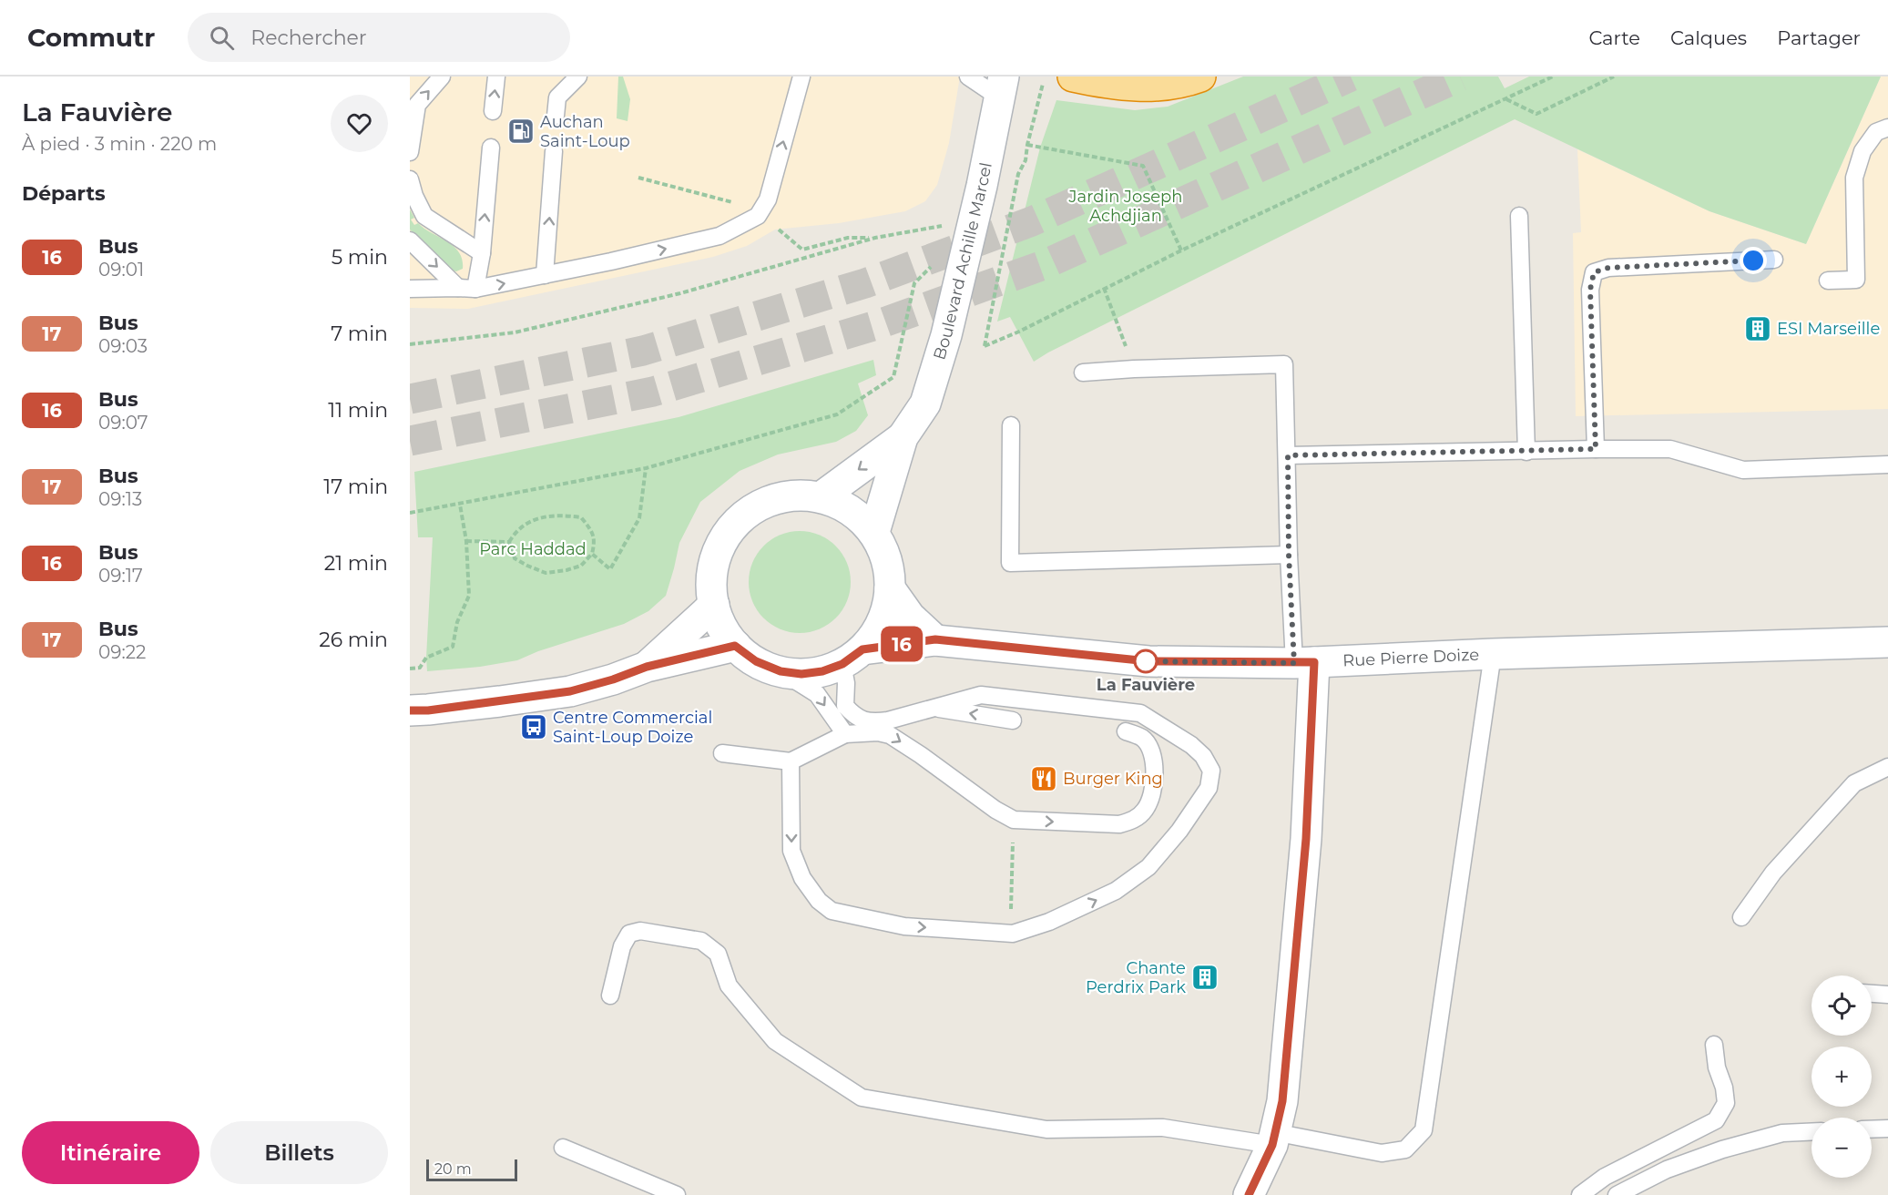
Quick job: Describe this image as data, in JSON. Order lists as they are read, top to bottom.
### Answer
{
  "streets": {
    "main road": ["Boulevard Achille Marcel", "Rue Pierre Doize"]
  },
  "crossings": [
    ["Boulevard Achille Marcel", "Rue Pierre Doize"]
  ],
  "parks": ["Jardin Joseph Achdjian", "Parc Haddad"],
  "places": {
    "fuel station": ["Auchan Saint-Loup"],
    "building": ["ESI Marseille", "Chante Perdrix Park"],
    "other": ["La Fauvière"],
    "bus stop": ["Centre Commercial Saint-Loup Doize"],
    "restaurant": ["Burger King"]
  },
  "lines": ["bus line 16"],
  "scale_bar": "20 m",
  "page": {
    "header": "Commutr",
    "search": "Rechercher",
    "nav": ["Carte", "Calques", "Partager"],
    "heading": [
      ["La Fauvière", "À pied · 3 min · 220 m"],
      "Départs"
    ],
    "on_map": "16",
    "list": [
      {
        "mark": "16",
        "name": "Bus",
        "note": "09:01",
        "value": "5 min"
      },
      {
        "mark": "17",
        "name": "Bus",
        "note": "09:03",
        "value": "7 min"
      },
      {
        "mark": "16",
        "name": "Bus",
        "note": "09:07",
        "value": "11 min"
      },
      {
        "mark": "17",
        "name": "Bus",
        "note": "09:13",
        "value": "17 min"
      },
      {
        "mark": "16",
        "name": "Bus",
        "note": "09:17",
        "value": "21 min"
      },
      {
        "mark": "17",
        "name": "Bus",
        "note": "09:22",
        "value": "26 min"
      }
    ],
    "map_buttons": ["+", "−"],
    "buttons": ["Itinéraire", "Billets"],
    "scale": "20 m"
  }
}
